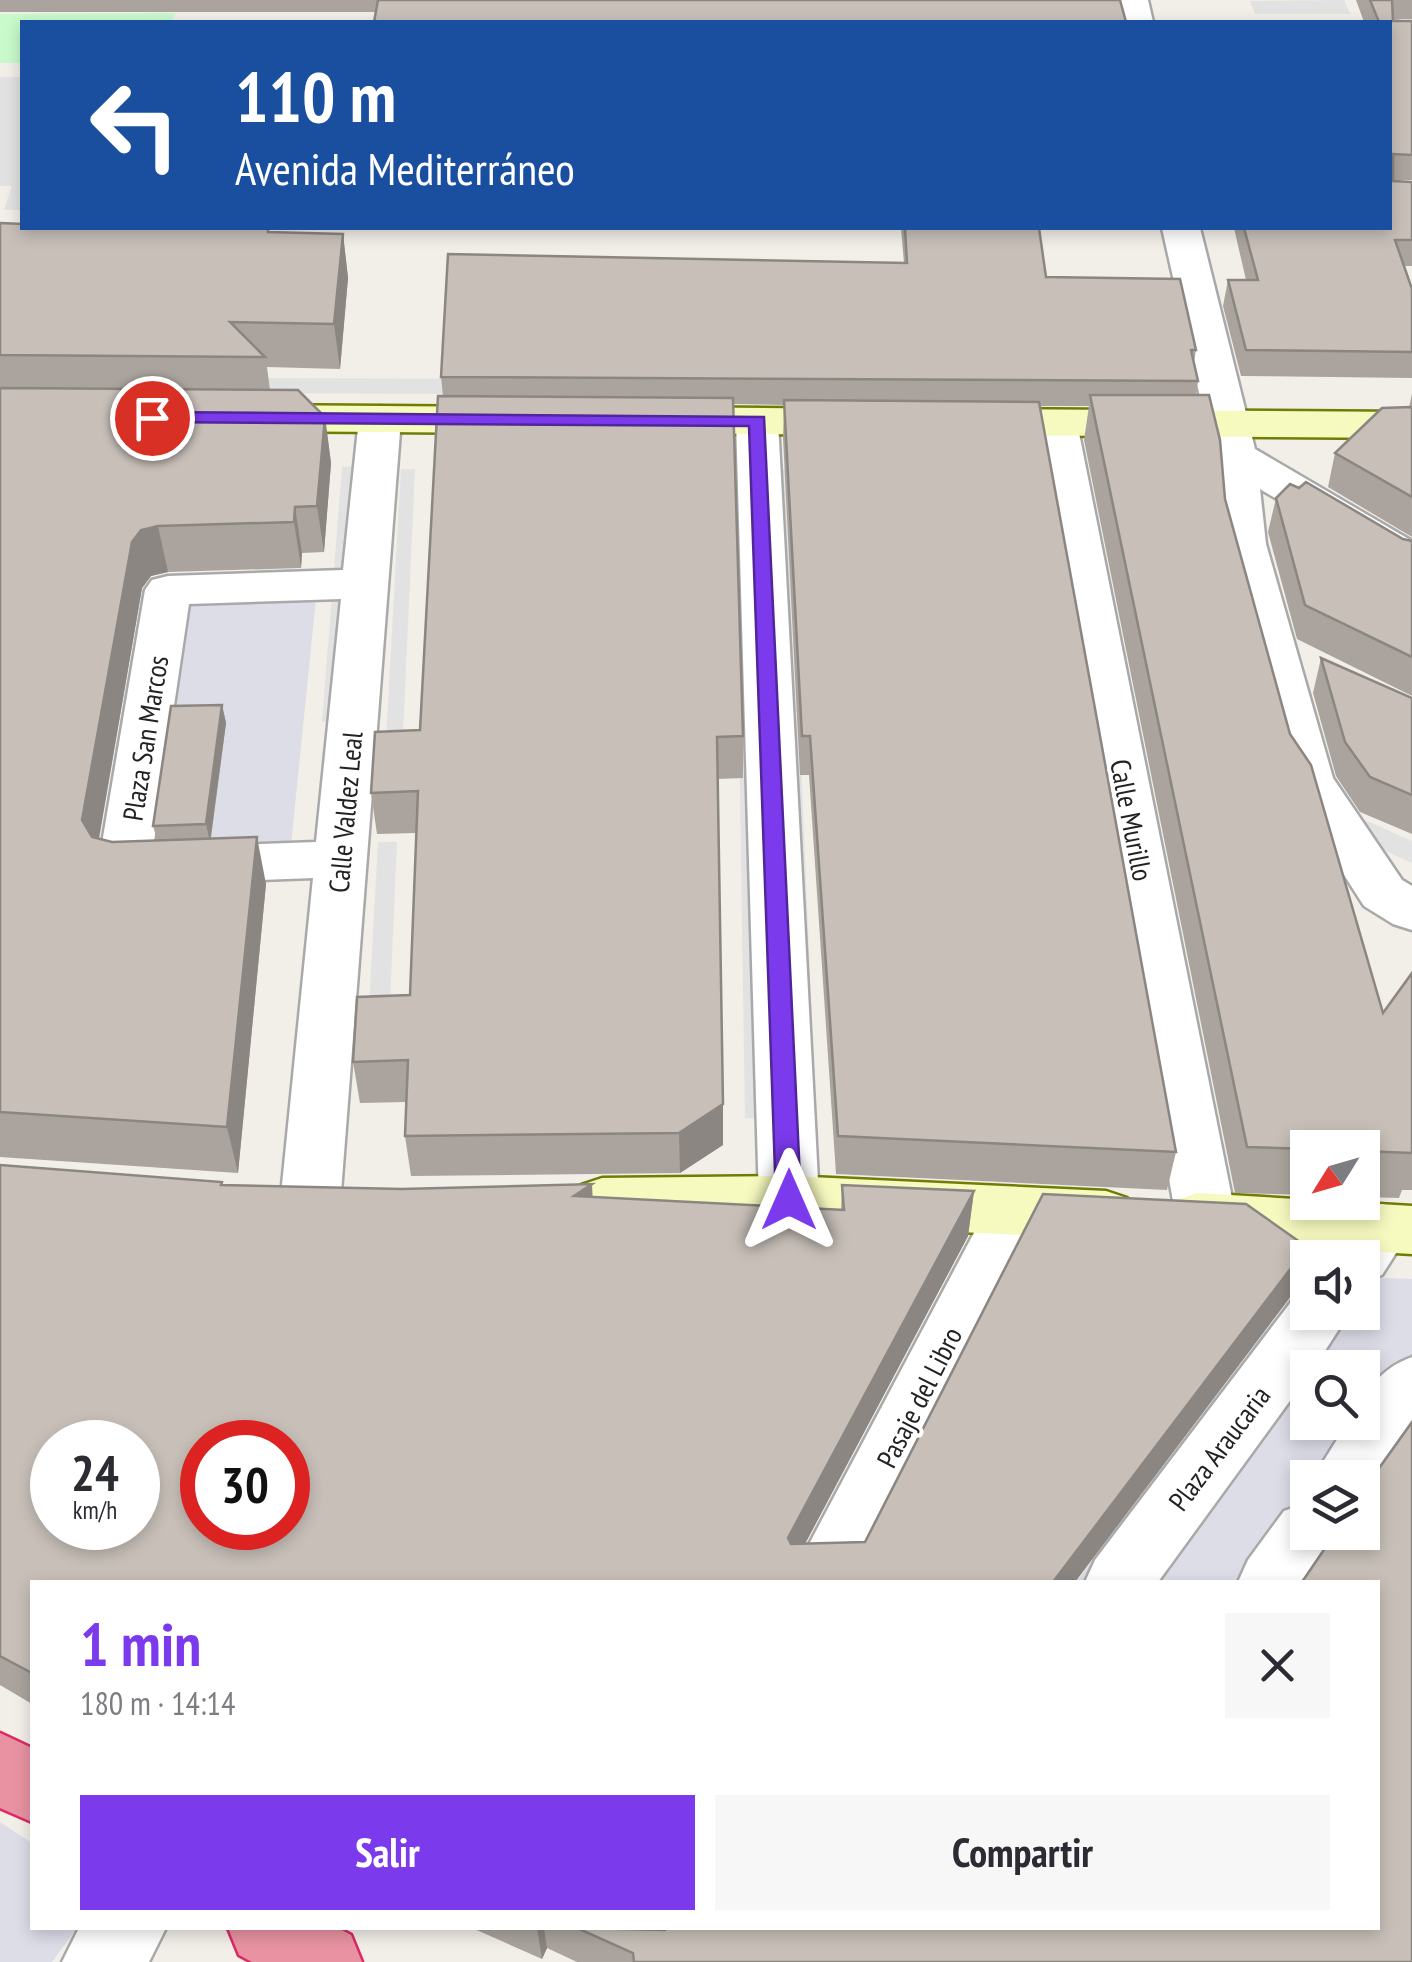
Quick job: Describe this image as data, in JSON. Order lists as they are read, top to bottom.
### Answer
{
  "streets": {
    "street": [
      "Plaza San Marcos",
      "Calle Valdez Leal",
      "Calle Murillo",
      "Pasaje del Libro",
      "Plaza Araucaria"
    ]
  },
  "crossings": [
    ["Plaza San Marcos", "Calle Valdez Leal"]
  ],
  "north": "bottom left",
  "page": {
    "turn": ["110 m", "Avenida Mediterráneo"],
    "speed": "24 km/h",
    "limit": "30",
    "heading": ["1 min", "180 m · 14:14"],
    "buttons": ["Salir", "Compartir"]
  }
}
